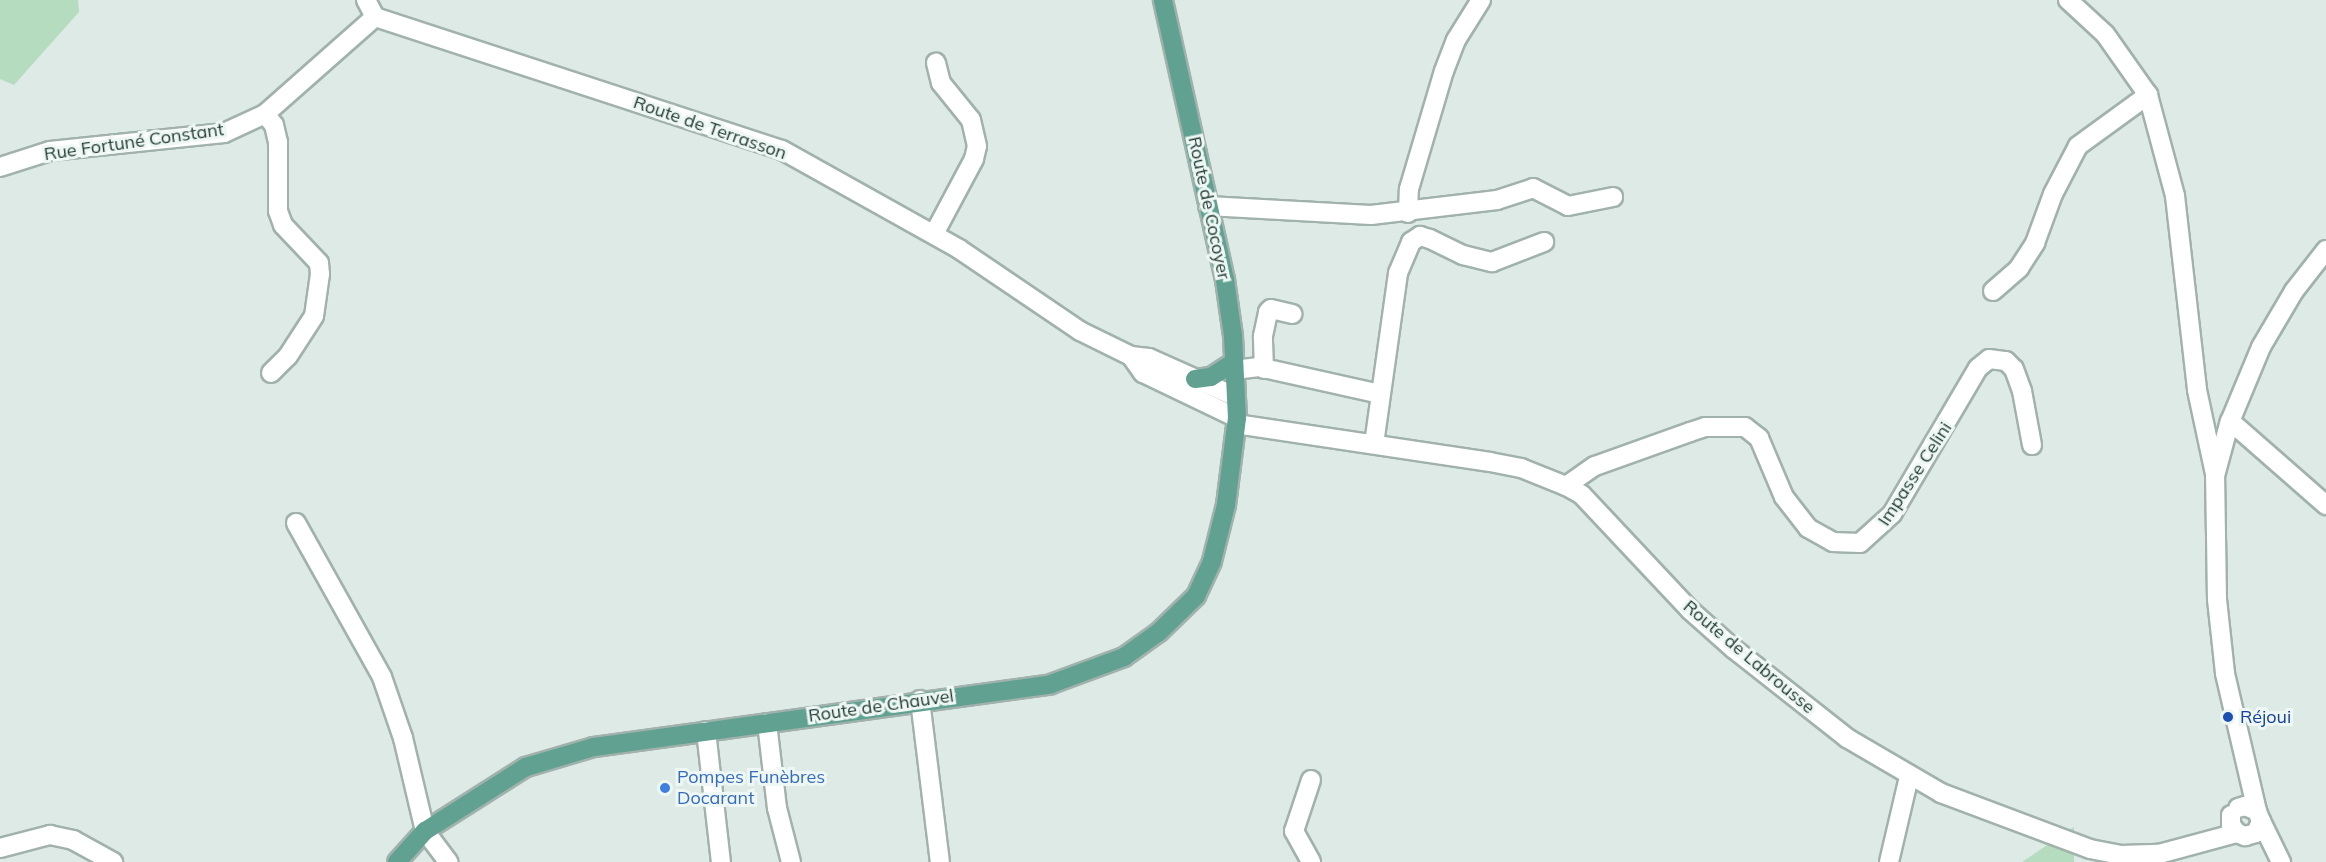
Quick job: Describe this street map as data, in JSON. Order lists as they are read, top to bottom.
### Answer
{
  "streets": {
    "main road": ["Route de Cocoyer", "Route de Chauvel"],
    "street": [
      "Route de Terrasson",
      "Rue Fortuné Constant",
      "Impasse Celini",
      "Route de Labrousse"
    ]
  },
  "crossings": [
    ["Route de Terrasson", "Rue Fortuné Constant"],
    ["Route de Terrasson", "Route de Cocoyer"],
    ["Route de Terrasson", "Route de Labrousse"],
    ["Route de Terrasson", "Route de Chauvel"],
    ["Route de Cocoyer", "Route de Labrousse"],
    ["Route de Cocoyer", "Route de Chauvel"],
    ["Impasse Celini", "Route de Labrousse"],
    ["Route de Labrousse", "Route de Chauvel"]
  ],
  "places": ["Réjoui", "Pompes Funèbres Docarant"]
}
